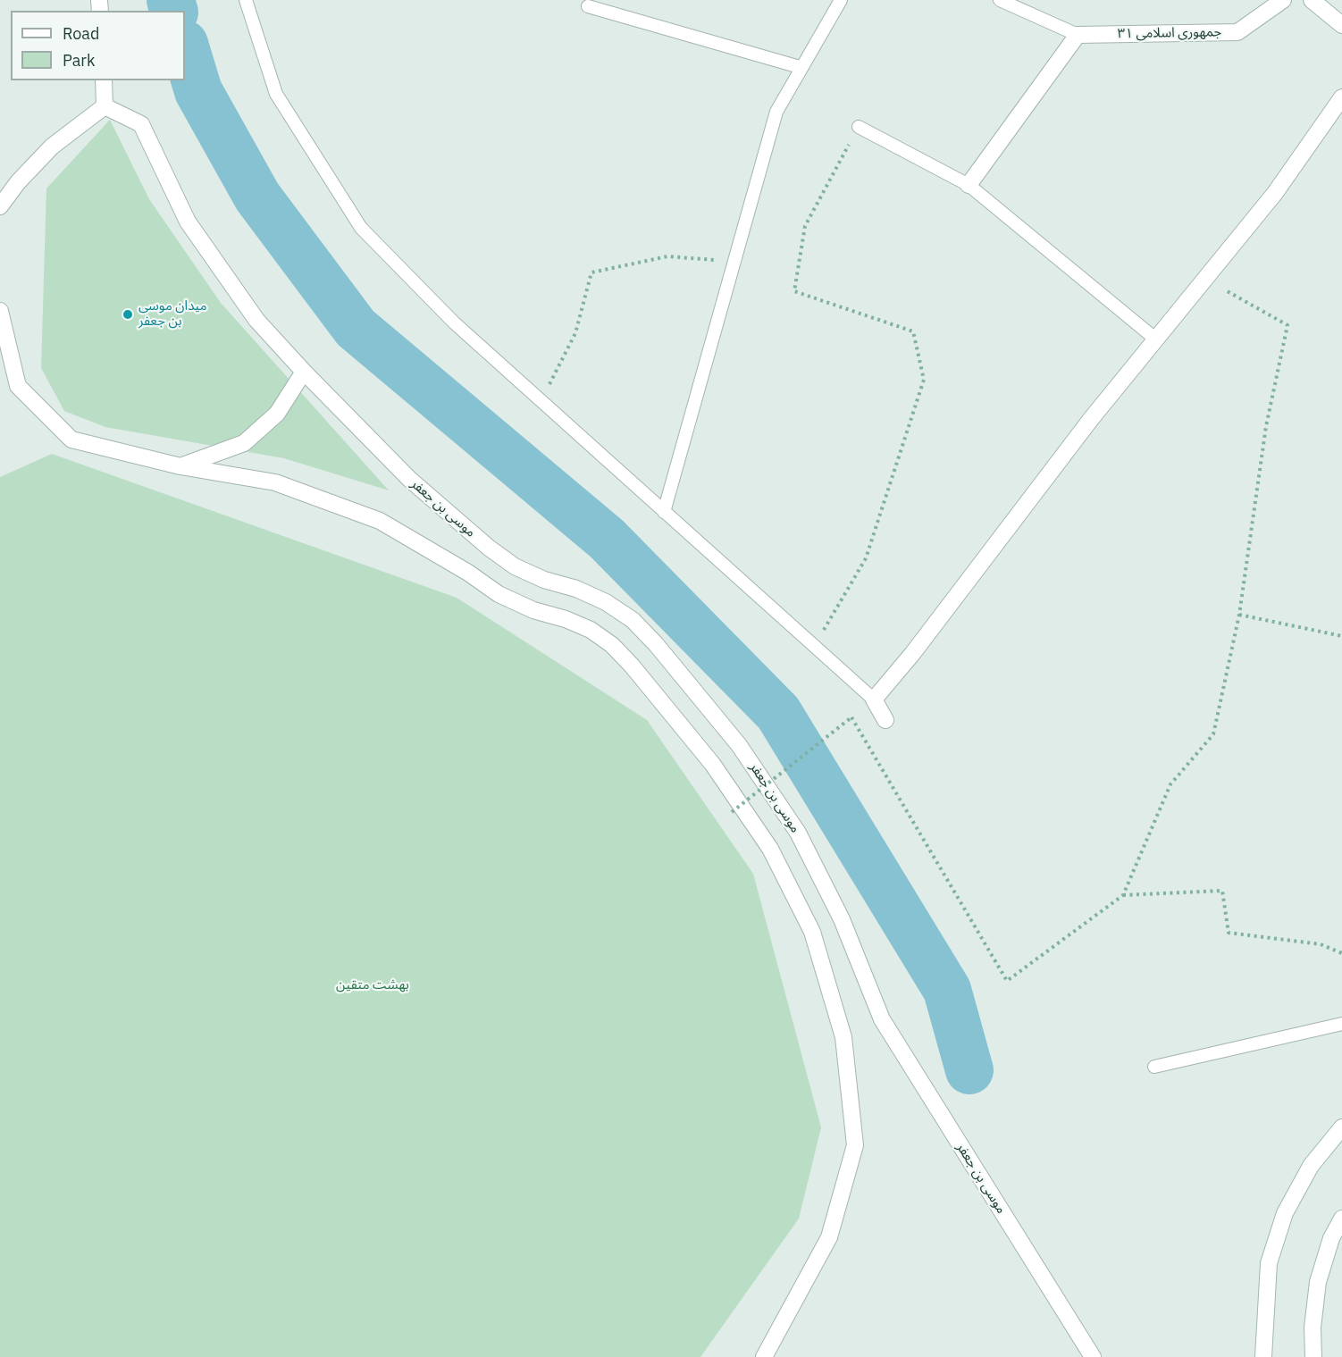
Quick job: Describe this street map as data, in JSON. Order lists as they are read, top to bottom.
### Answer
{
  "streets": {
    "street": ["جمهوری اسلامی ۳۱", "موسی بن جعفر"]
  },
  "parks": ["بهشت متقین"],
  "places": ["میدان موسی بن جعفر"],
  "legend": ["Road", "Park"]
}
